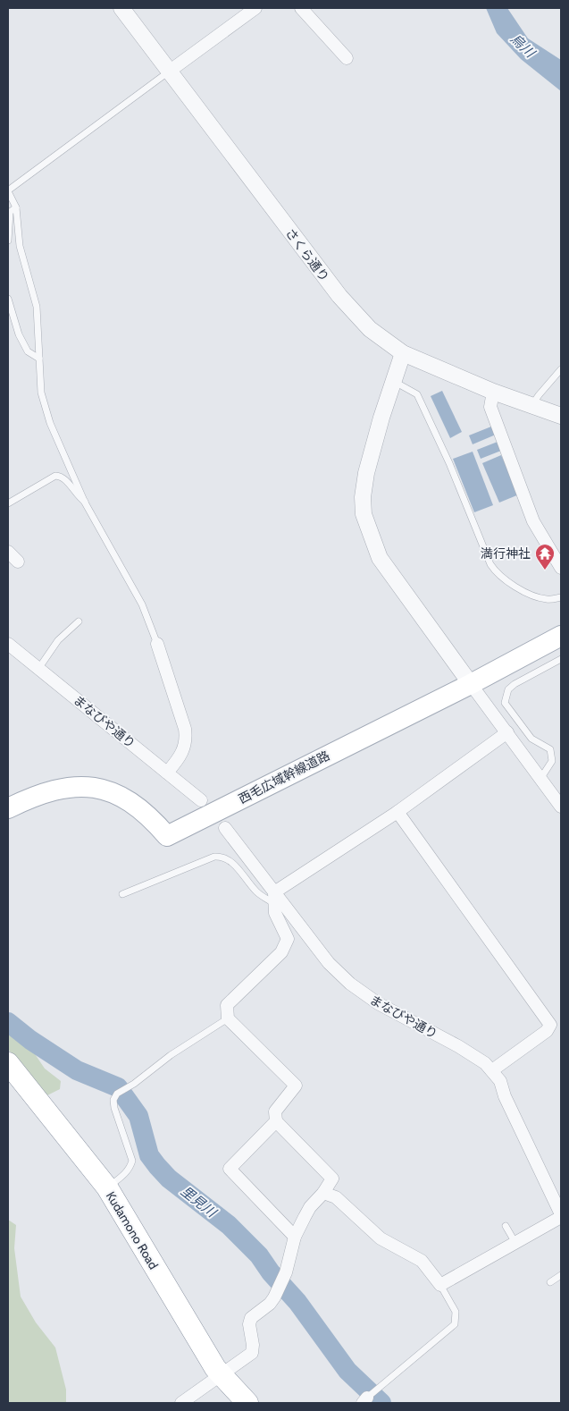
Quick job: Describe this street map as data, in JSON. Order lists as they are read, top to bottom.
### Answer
{
  "streets": {
    "highway": ["Kudamono Road"],
    "main road": ["西毛広域幹線道路"],
    "street": ["さくら通り", "まなびや通り"]
  },
  "water": ["烏川", "里見川"],
  "places": {
    "temple": ["満行神社"]
  }
}
